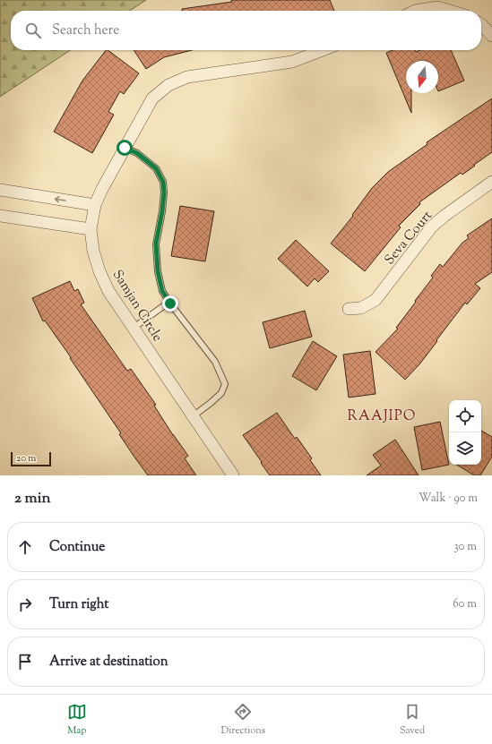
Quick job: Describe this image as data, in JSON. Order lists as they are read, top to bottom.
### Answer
{
  "streets": {
    "street": ["Seva Court", "Samjan Circle"]
  },
  "districts": ["RAAJIPO"],
  "scale_bar": "20 m",
  "north": "bottom",
  "page": {
    "search": "Search here",
    "scale": "20 m",
    "heading": ["2 min", "Walk · 90 m"],
    "list": [
      ["Continue", "30 m"],
      ["Turn right", "60 m"],
      "Arrive at destination"
    ],
    "nav": ["Map", "Directions", "Saved"]
  }
}
